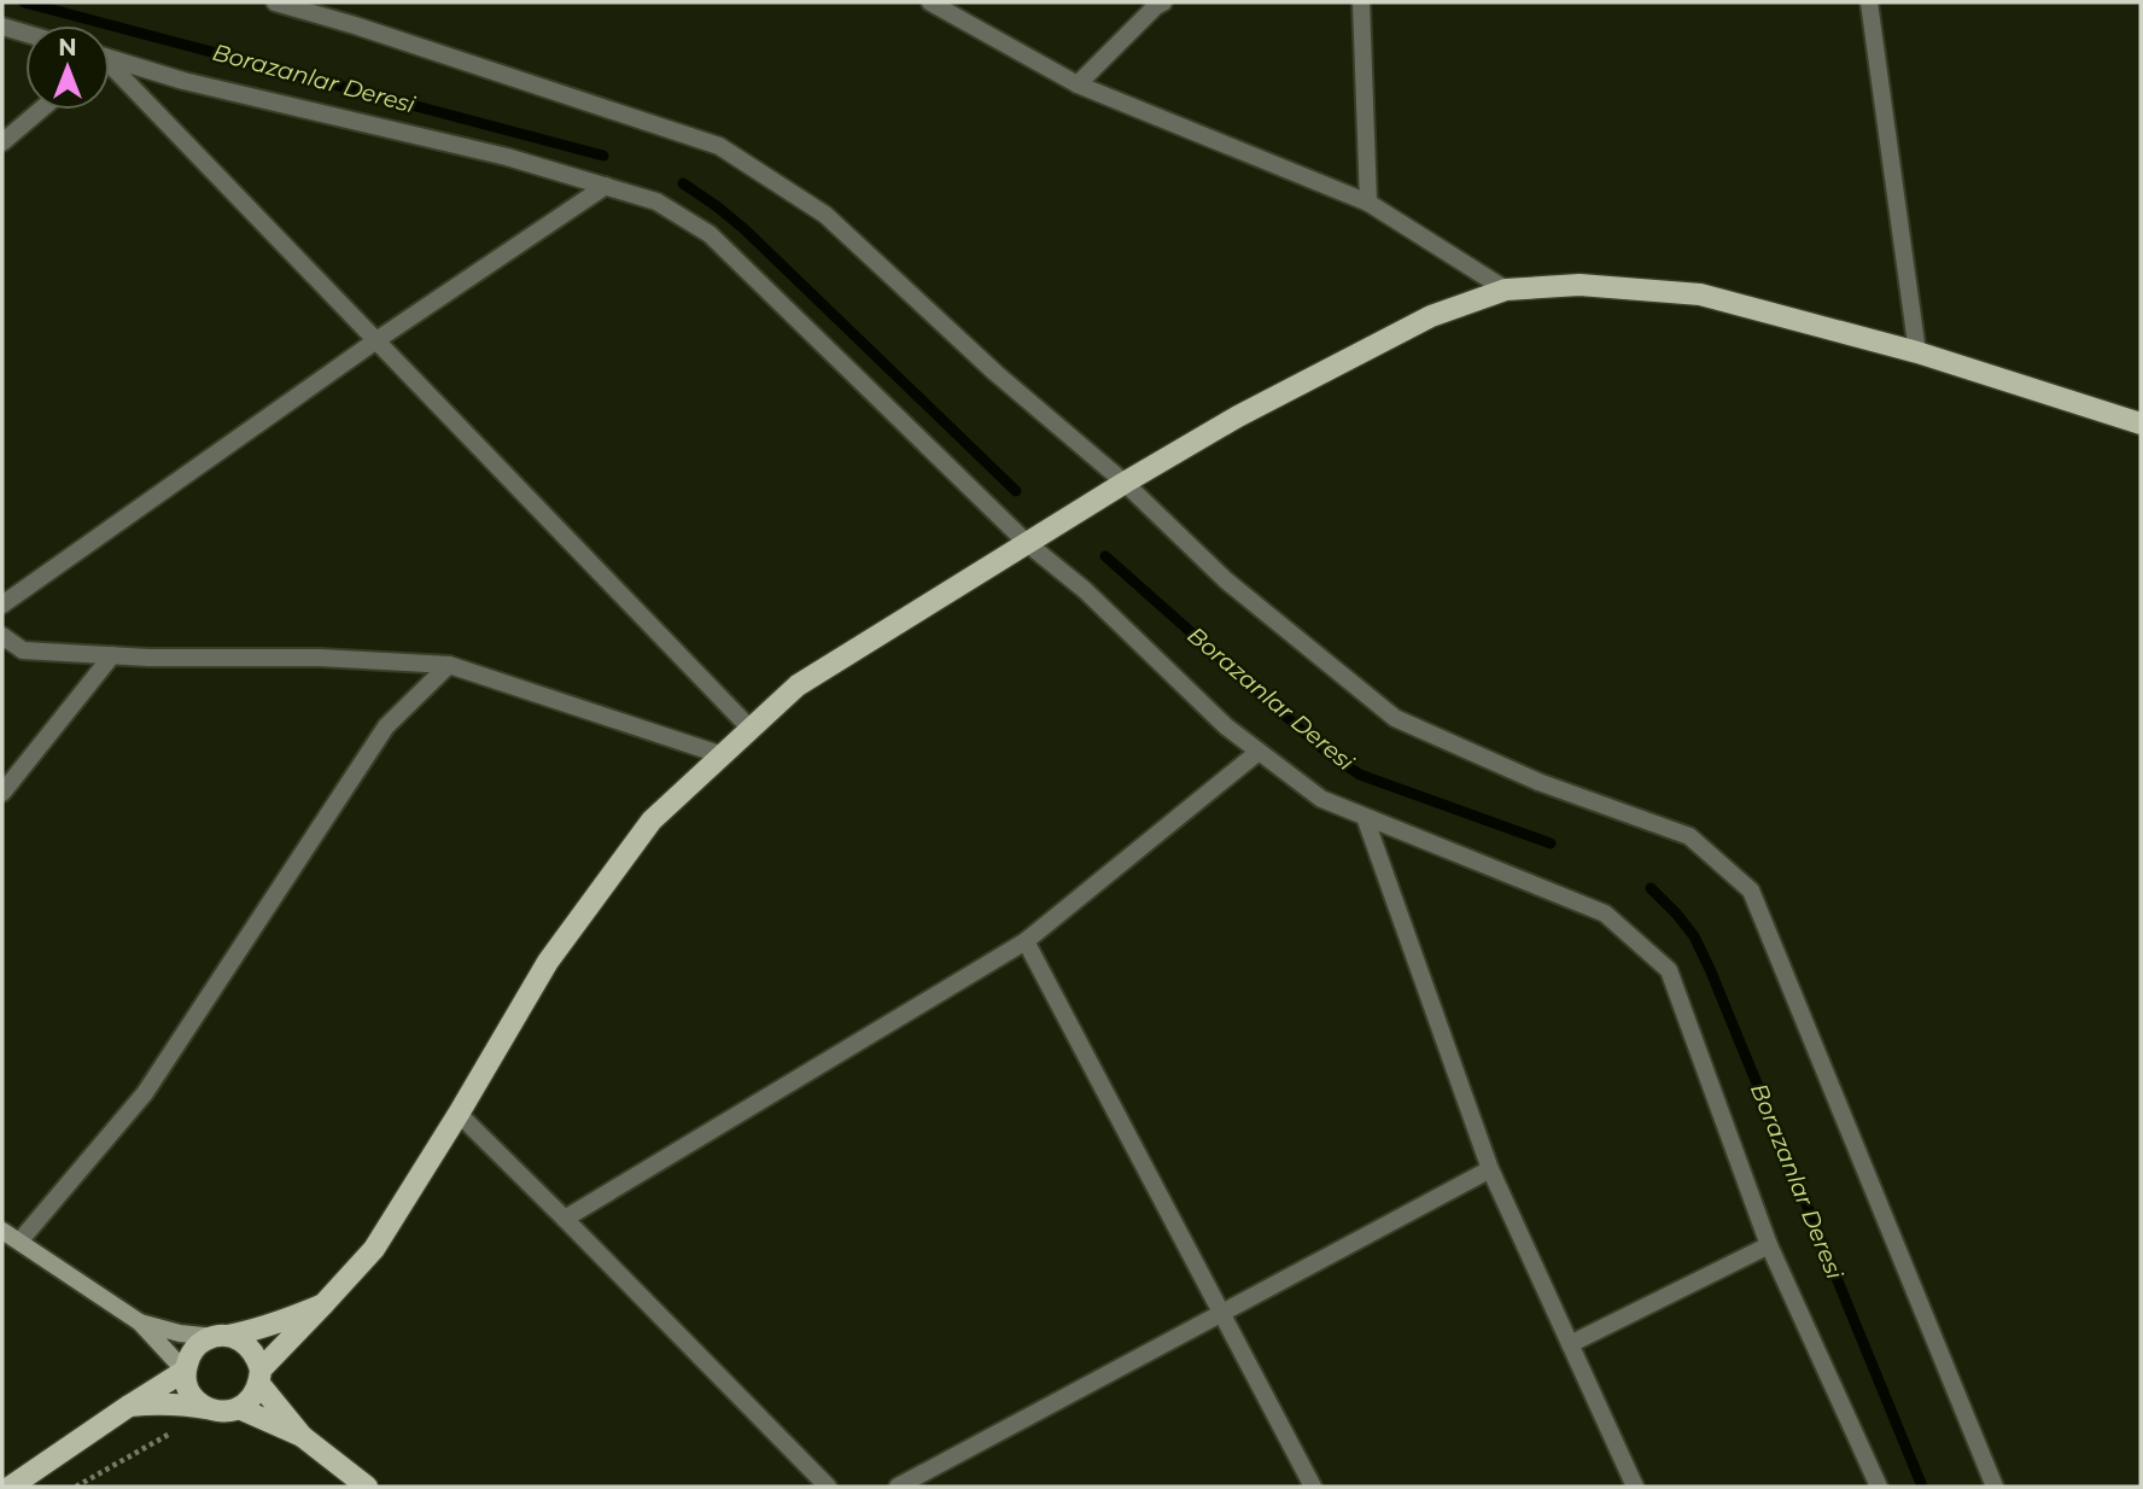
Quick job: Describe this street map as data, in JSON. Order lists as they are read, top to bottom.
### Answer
{
  "water": ["Borazanlar Deresi"],
  "north": "top"
}
